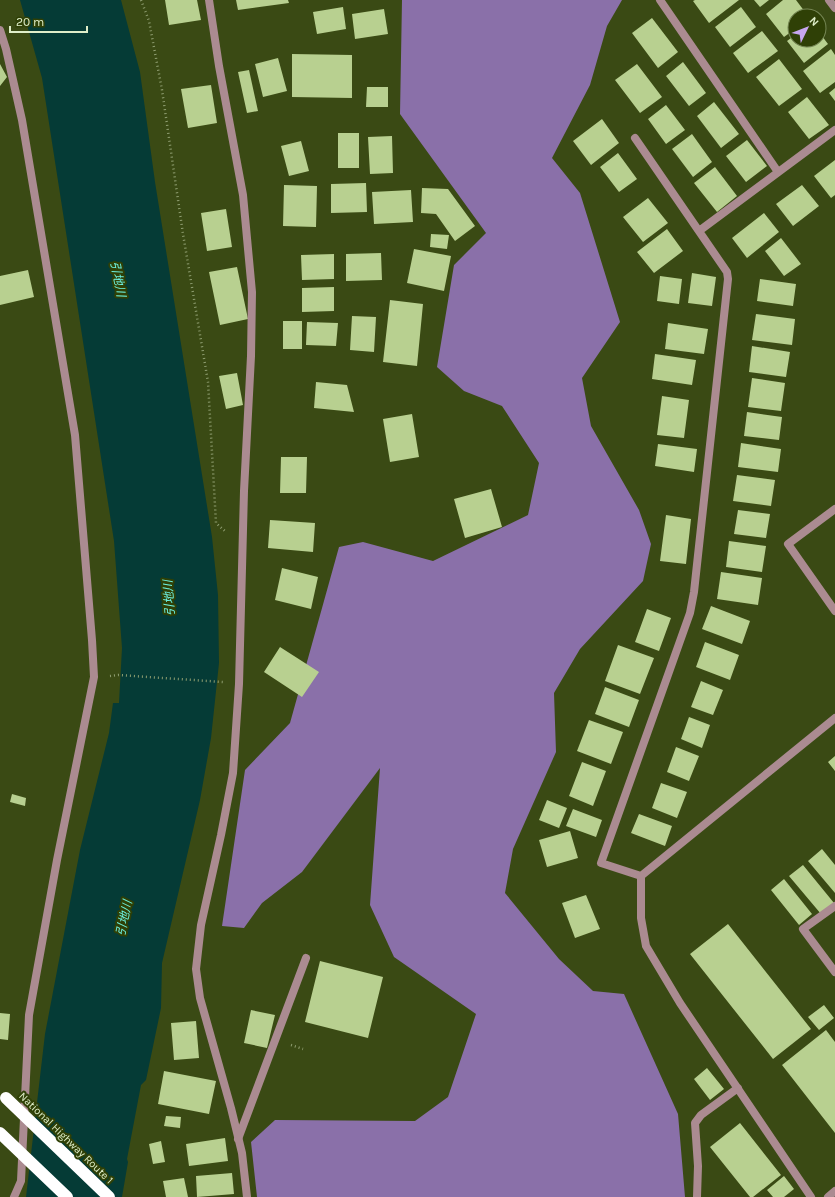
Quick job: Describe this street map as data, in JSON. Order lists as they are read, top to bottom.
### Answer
{
  "streets": {
    "highway": ["National Highway Route 1"]
  },
  "water": ["引地川"],
  "scale_bar": "20 m",
  "north": "top right"
}
